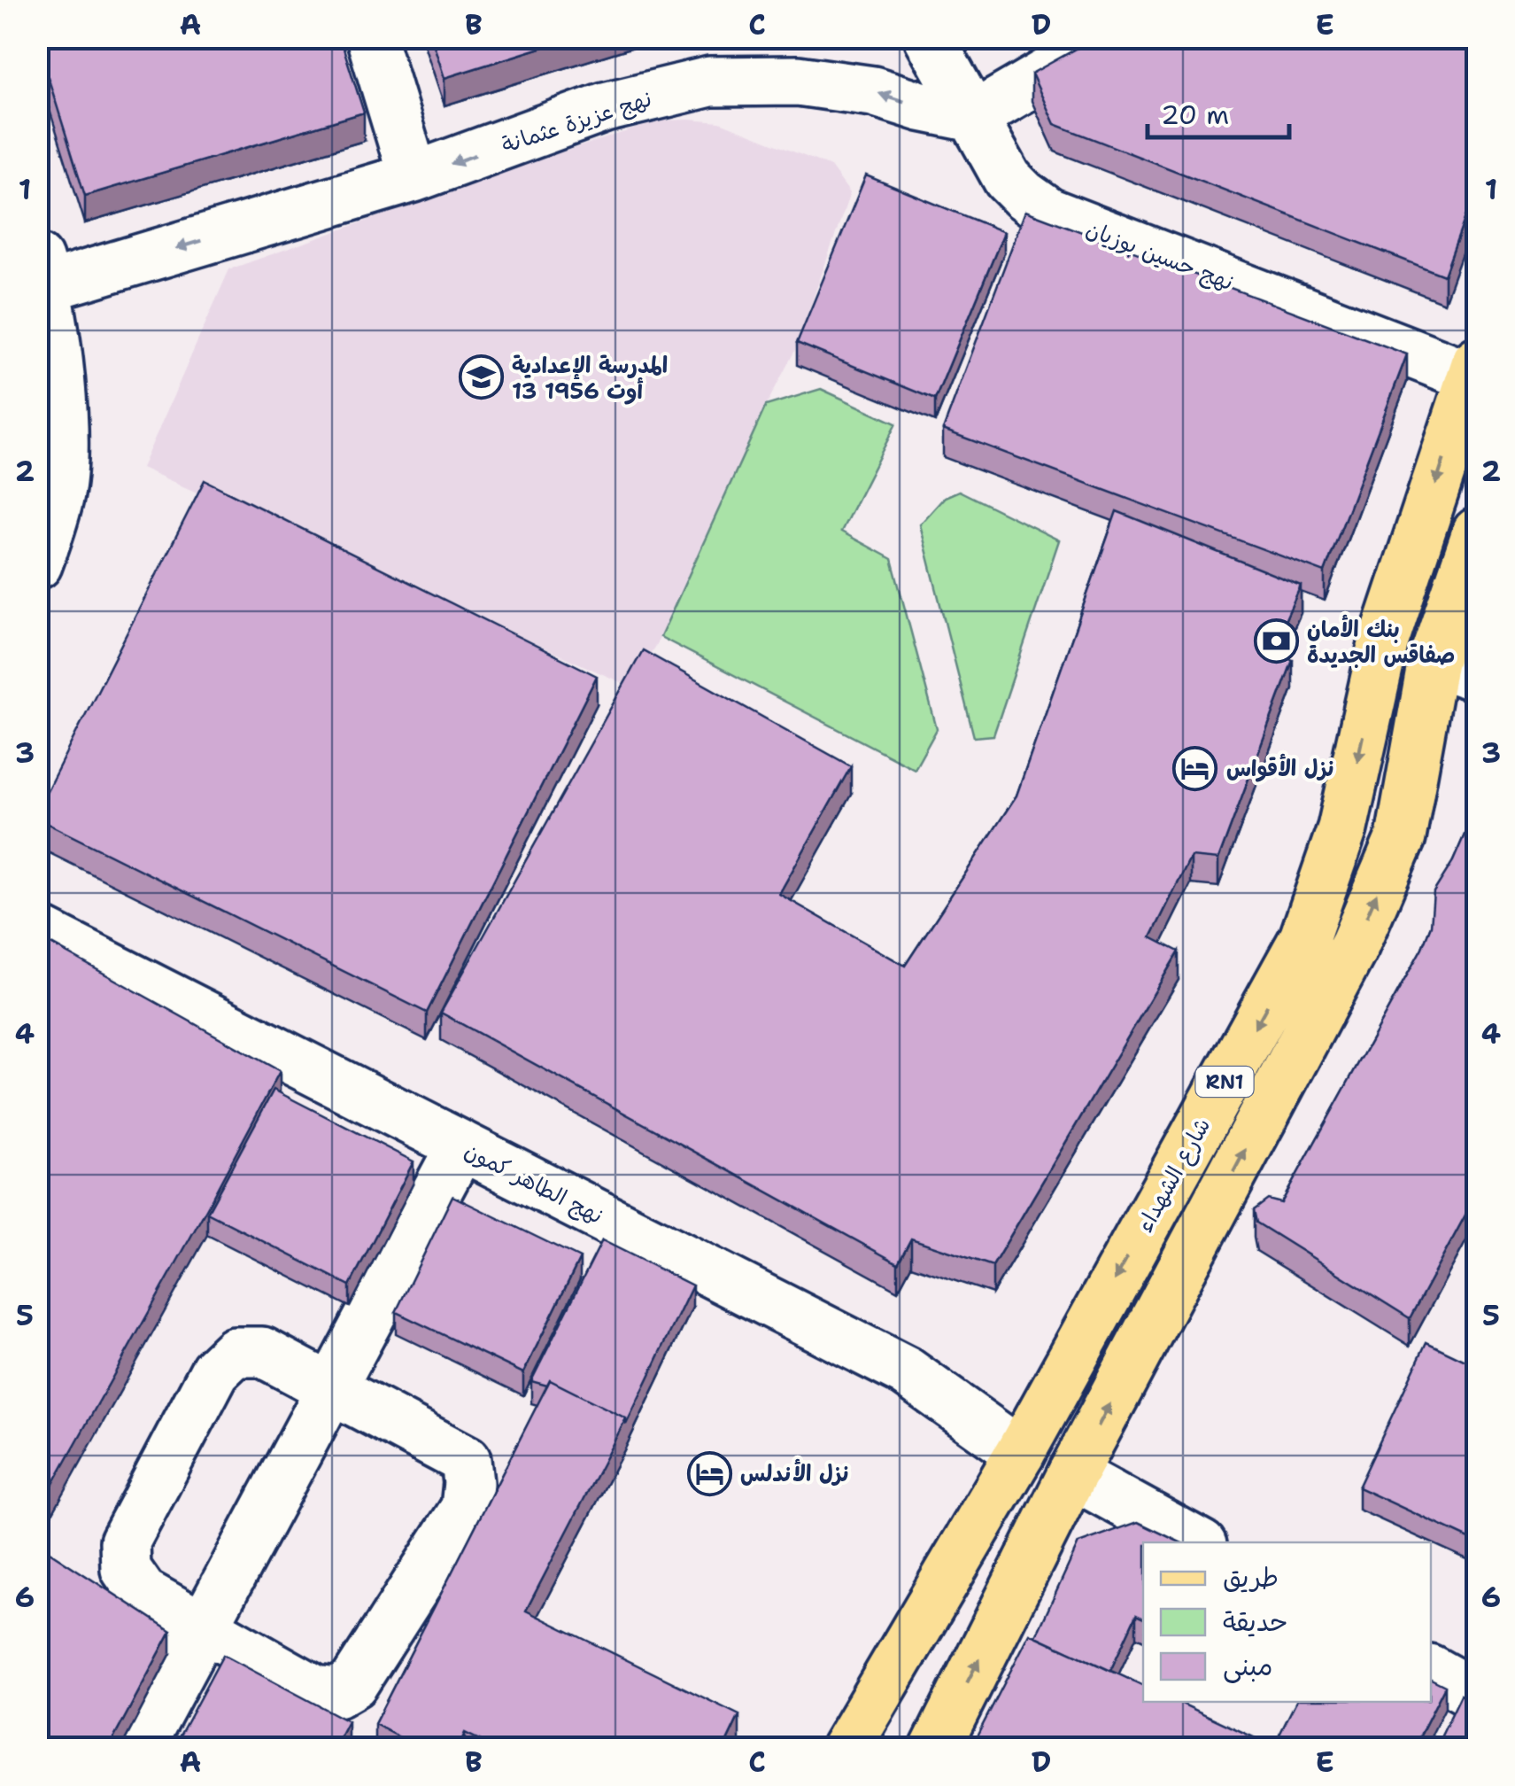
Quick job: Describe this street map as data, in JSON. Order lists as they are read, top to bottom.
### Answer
{
  "streets": {
    "main road": ["RN1", "شارع الشهداء"],
    "street": ["نهج عزيزة عثمانة", "نهج حسين بوزيان", "نهج الطاهر كمون"]
  },
  "crossings": [
    ["نهج عزيزة عثمانة", "نهج حسين بوزيان"],
    ["نهج حسين بوزيان", "شارع الشهداء"],
    ["شارع الشهداء", "نهج الطاهر كمون"]
  ],
  "one_way": ["نهج عزيزة عثمانة"],
  "places": {
    "school or university": ["المدرسة الإعدادية 13 أوت 1956"],
    "bank": ["بنك الأمان صفاقس الجديدة"],
    "hotel": ["نزل الأقواس", "نزل الأندلس"]
  },
  "legend": ["طريق", "حديقة", "مبنى"],
  "scale_bar": "20 m",
  "grid": {
    "columns": [
      "A",
      "B",
      "C",
      "D",
      "E"
    ],
    "rows": [
      "1",
      "2",
      "3",
      "4",
      "5",
      "6"
    ]
  }
}
